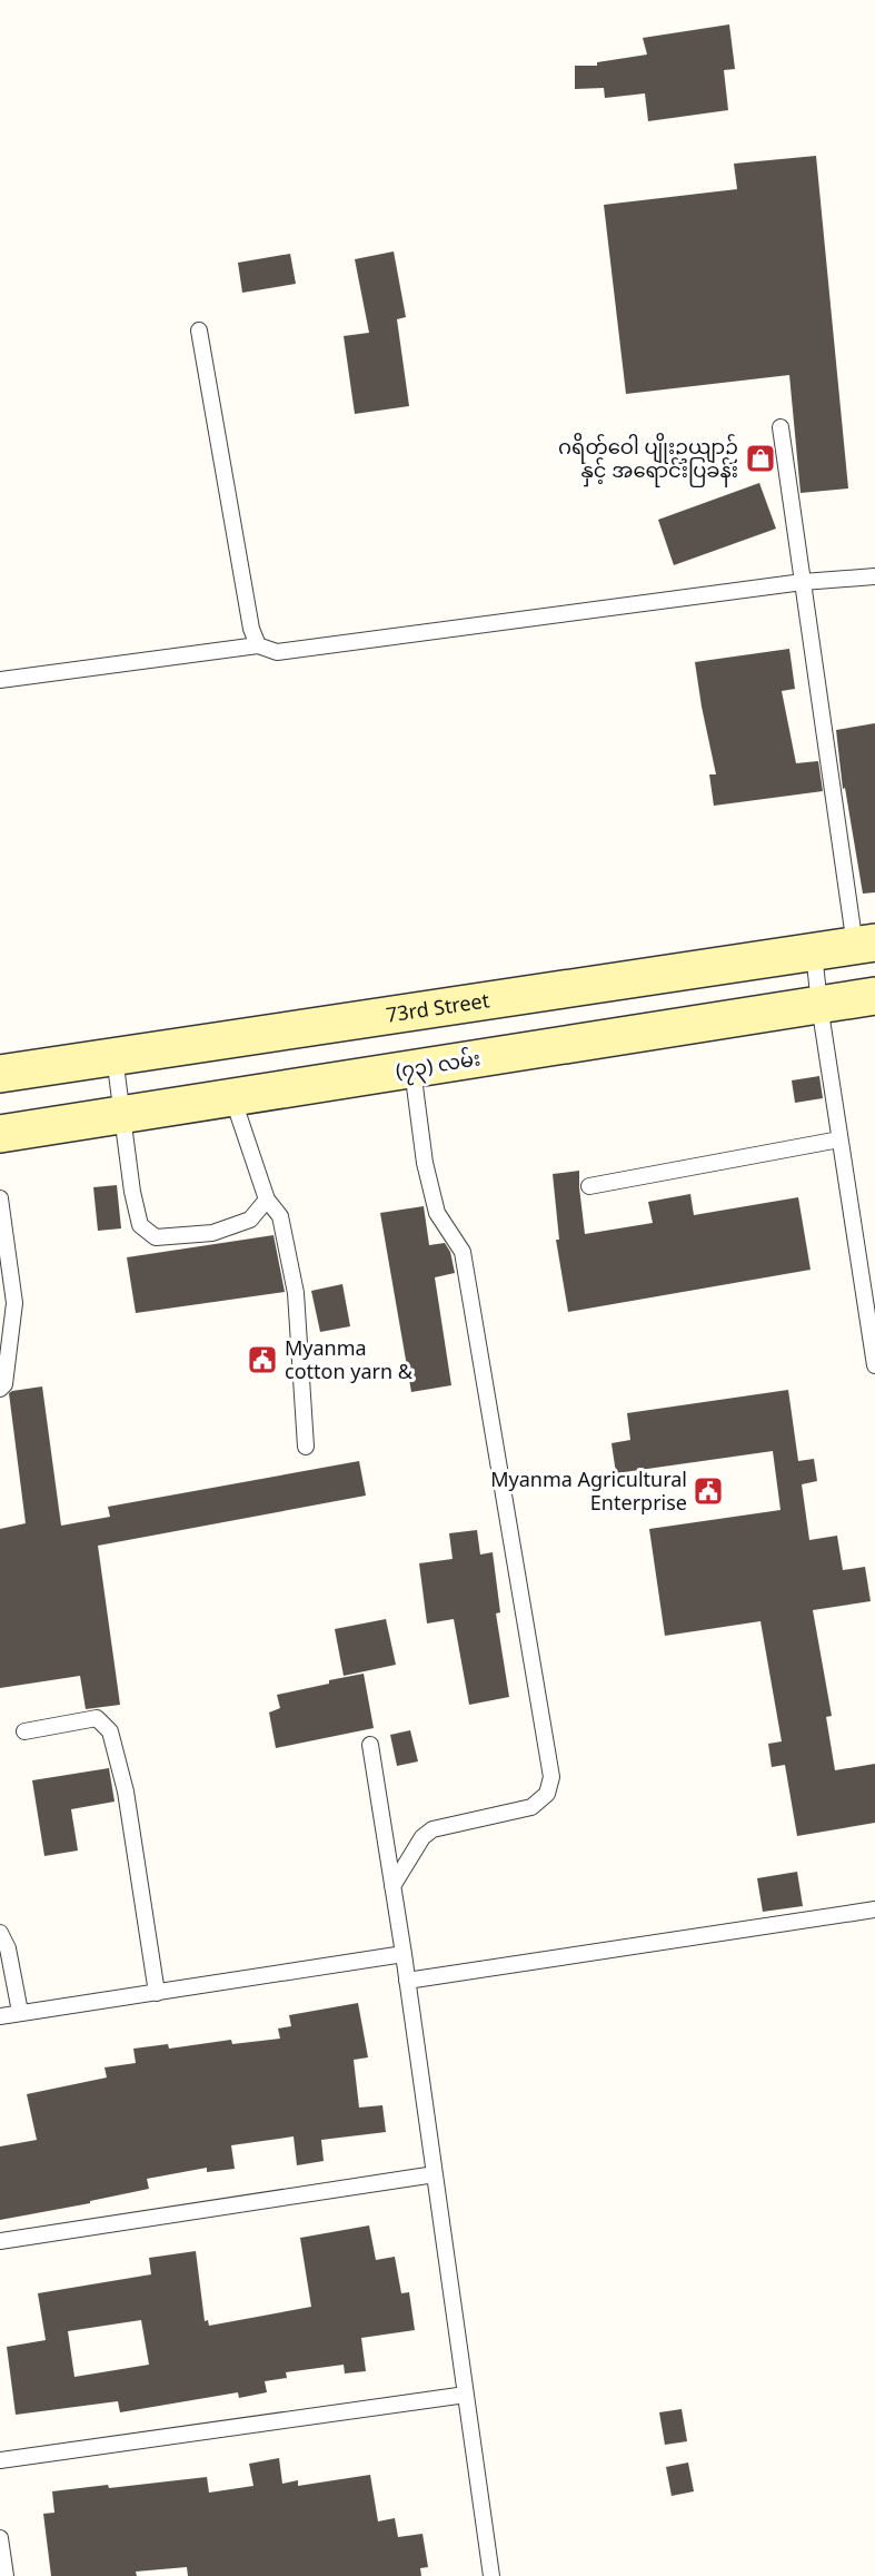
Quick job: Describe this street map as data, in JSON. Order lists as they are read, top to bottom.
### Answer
{
  "streets": {
    "main road": ["73rd Street", "(၇၃) လမ်း"]
  },
  "places": {
    "shop": ["ဂရိတ်ဝေါ ပျိုးဥယျာဉ် နှင့် အရောင်းပြခန်း"],
    "public building": ["Myanma cotton yarn &", "Myanma Agricultural Enterprise"]
  }
}
